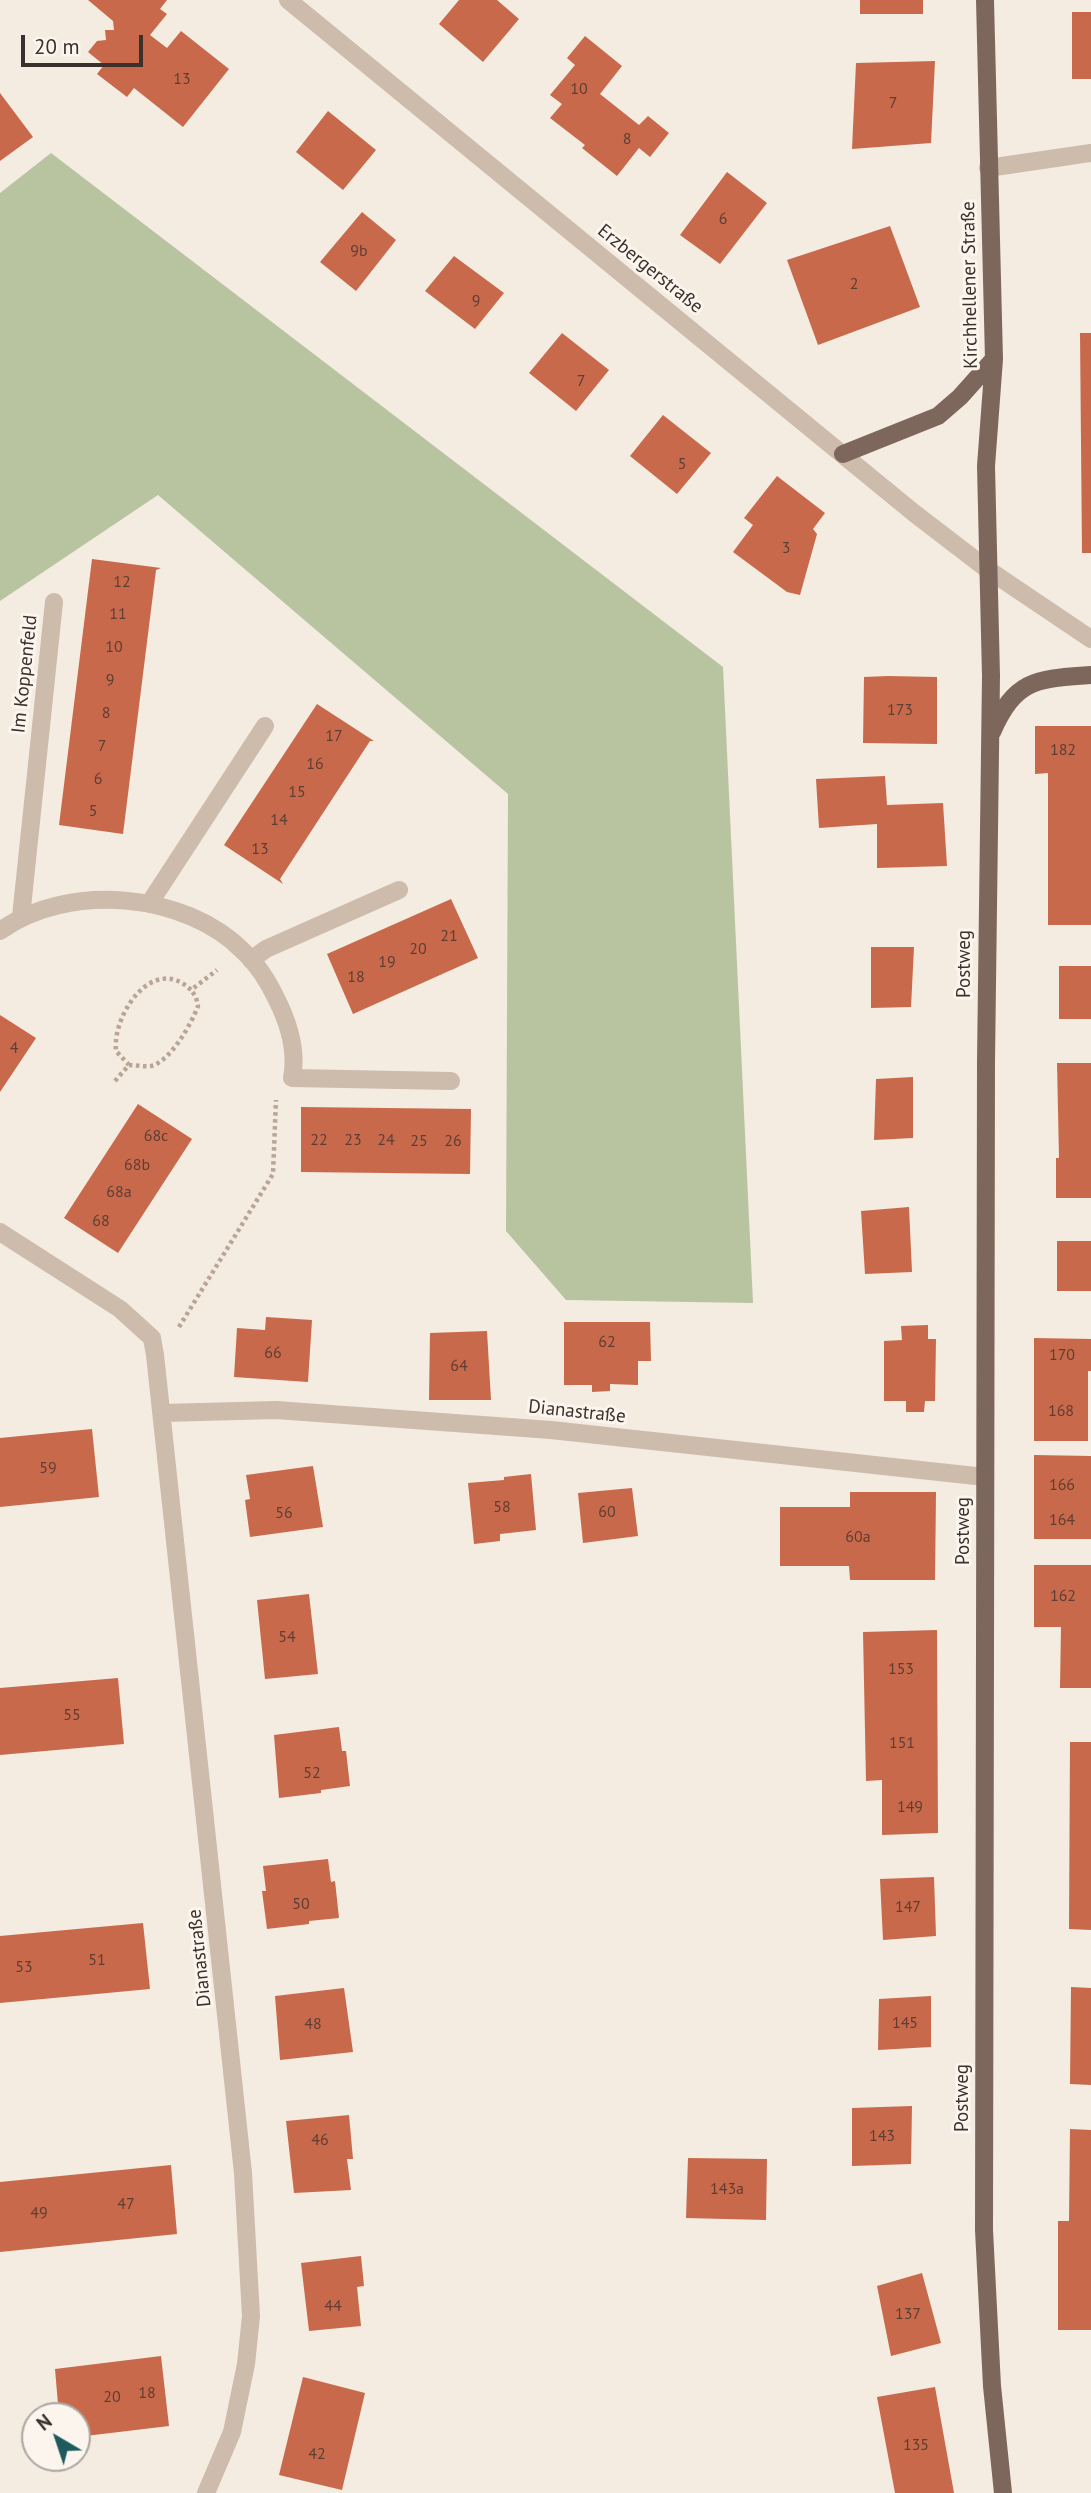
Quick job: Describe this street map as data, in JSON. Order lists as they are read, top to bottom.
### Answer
{
  "streets": {
    "main road": ["Kirchhellener Straße", "Postweg"],
    "street": ["Erzbergerstraße", "Im Koppenfeld", "Dianastraße"]
  },
  "crossings": [
    ["Erzbergerstraße", "Kirchhellener Straße"],
    ["Erzbergerstraße", "Postweg"],
    ["Kirchhellener Straße", "Postweg"],
    ["Postweg", "Dianastraße"]
  ],
  "house_numbers": [
    "13",
    "10",
    "7",
    "8",
    "6",
    "9b",
    "2",
    "9",
    "7",
    "5",
    "3",
    "12",
    "11",
    "10",
    "9",
    "173",
    "8",
    "17",
    "7",
    "182",
    "16",
    "6",
    "15",
    "5",
    "14",
    "13",
    "21",
    "20",
    "19",
    "18",
    "4",
    "68c",
    "22",
    "23",
    "24",
    "25",
    "26",
    "68b",
    "68a",
    "68",
    "62",
    "66",
    "170",
    "64",
    "168",
    "59",
    "166",
    "58",
    "60",
    "56",
    "164",
    "60a",
    "162",
    "54",
    "153",
    "55",
    "151",
    "52",
    "149",
    "50",
    "147",
    "51",
    "53",
    "145",
    "48",
    "143",
    "46",
    "143a",
    "47",
    "49",
    "44",
    "137",
    "18",
    "20",
    "135",
    "42"
  ],
  "scale_bar": "20 m",
  "north": "top left"
}
